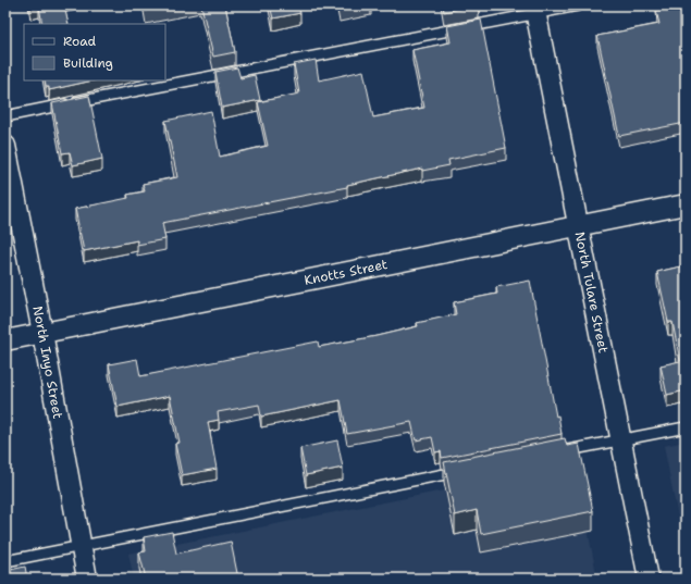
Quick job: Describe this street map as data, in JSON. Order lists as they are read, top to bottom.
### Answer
{
  "streets": {
    "street": ["Knotts Street", "North Tulare Street", "North Inyo Street"]
  },
  "crossings": [
    ["Knotts Street", "North Tulare Street"],
    ["Knotts Street", "North Inyo Street"]
  ],
  "legend": ["Road", "Building"]
}
